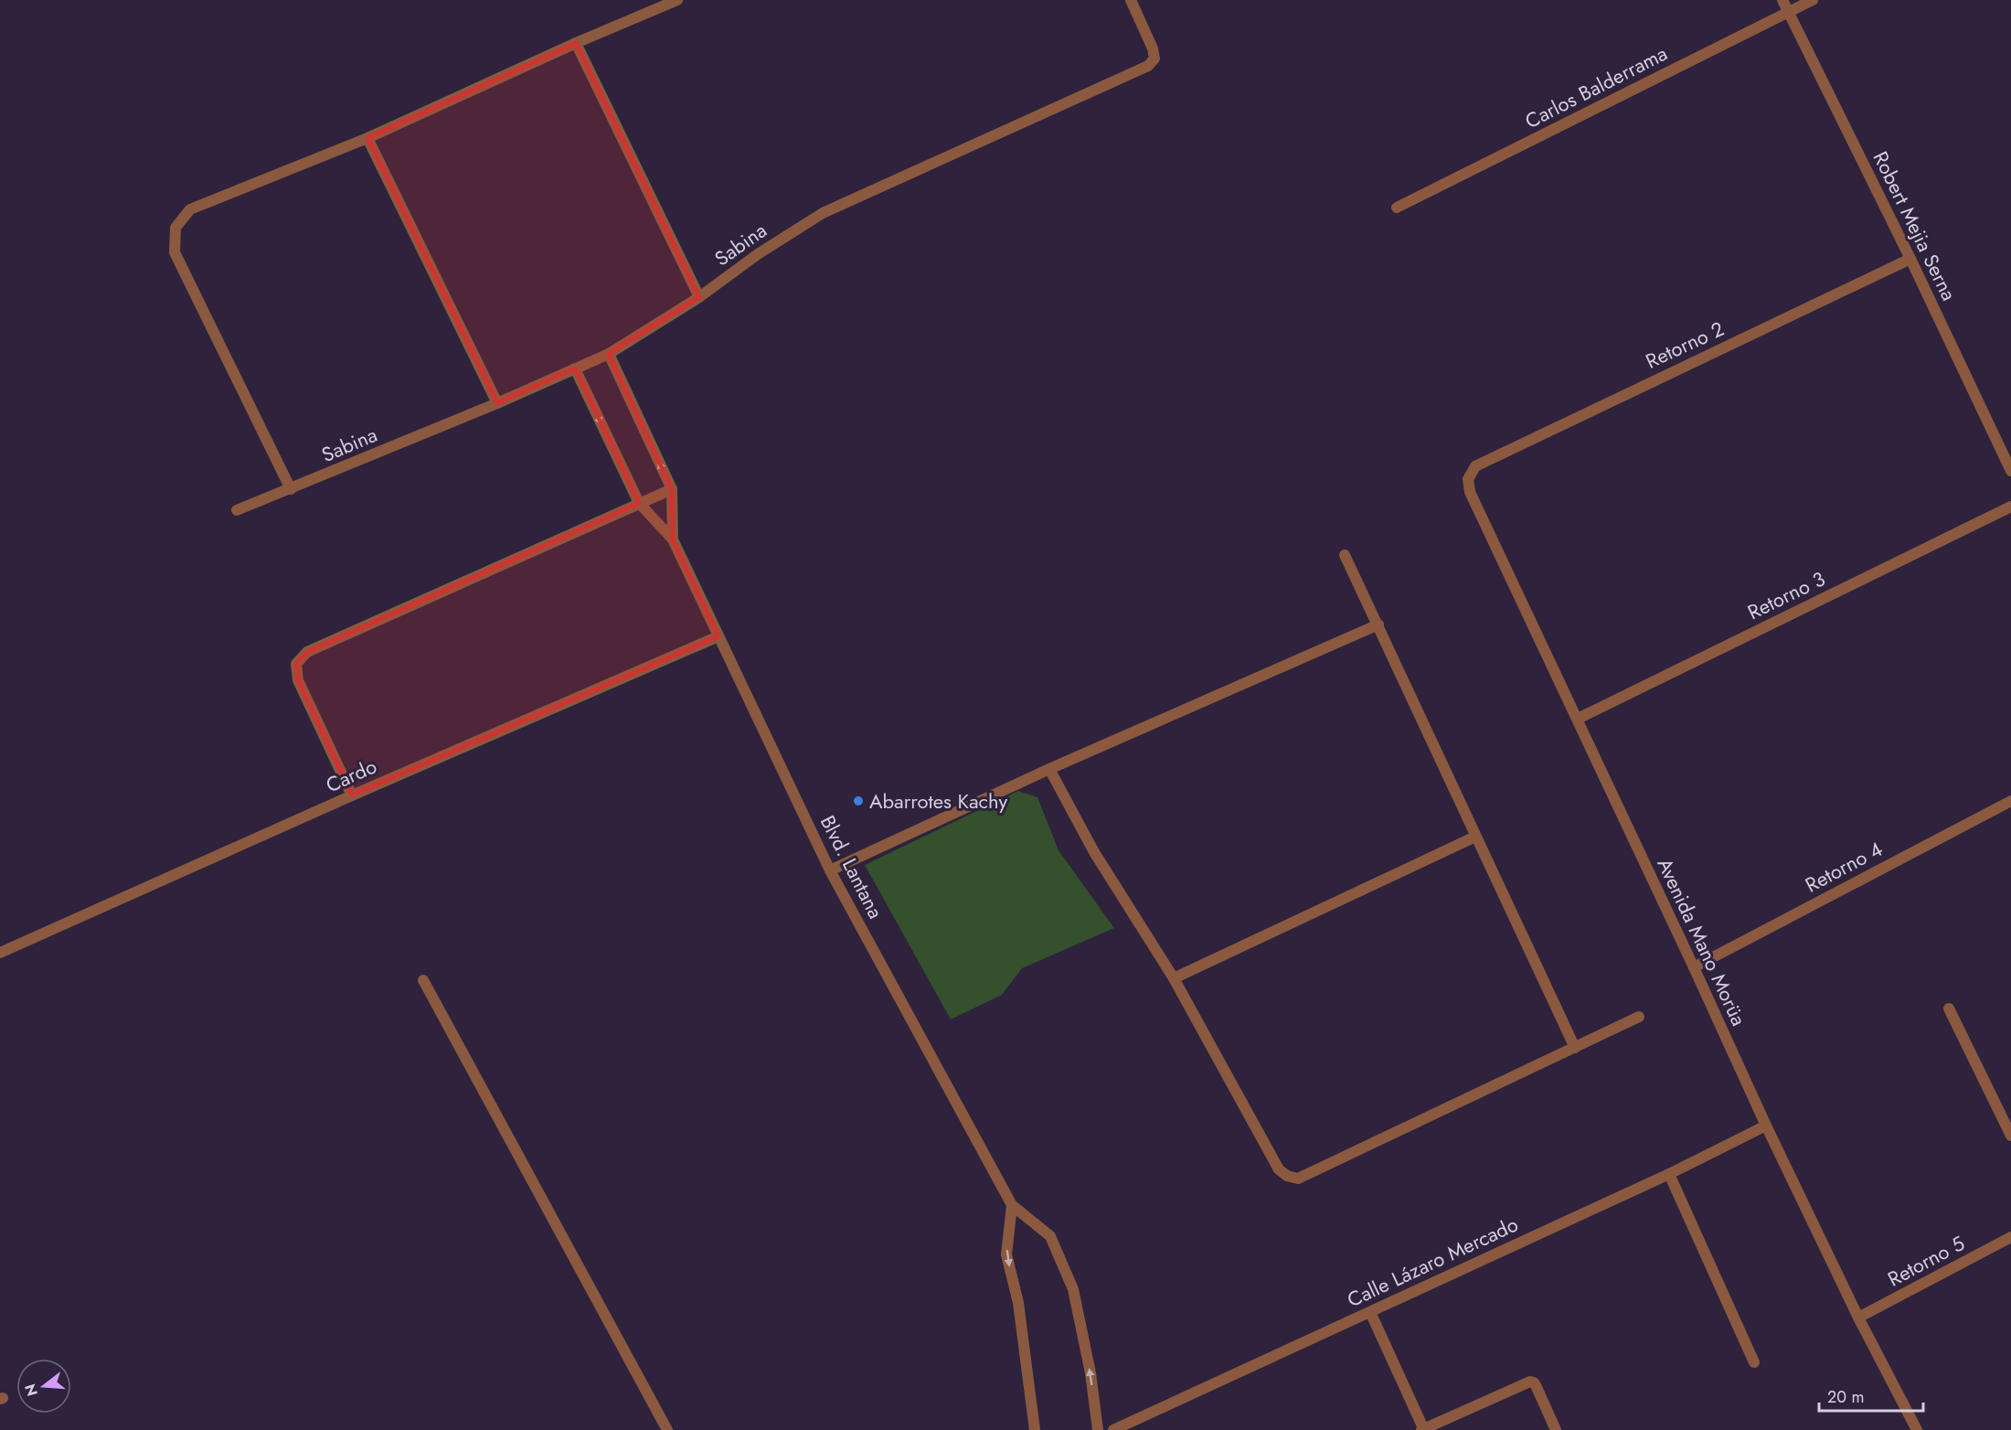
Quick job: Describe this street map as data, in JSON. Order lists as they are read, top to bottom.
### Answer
{
  "streets": {
    "street": [
      "Carlos Balderrama",
      "Robert Mejia Serna",
      "Sabina",
      "Retorno 2",
      "Retorno 3",
      "Cardo",
      "Blvd. Lantana",
      "Retorno 4",
      "Avenida Mano Morüa",
      "Retorno 5",
      "Calle Lázaro Mercado"
    ]
  },
  "crossings": [
    ["Carlos Balderrama", "Robert Mejia Serna"],
    ["Robert Mejia Serna", "Retorno 2"],
    ["Retorno 2", "Avenida Mano Morüa"],
    ["Retorno 3", "Avenida Mano Morüa"],
    ["Cardo", "Blvd. Lantana"],
    ["Retorno 4", "Avenida Mano Morüa"],
    ["Avenida Mano Morüa", "Retorno 5"],
    ["Avenida Mano Morüa", "Calle Lázaro Mercado"]
  ],
  "places": ["Abarrotes Kachy"],
  "scale_bar": "20 m",
  "north": "left"
}
